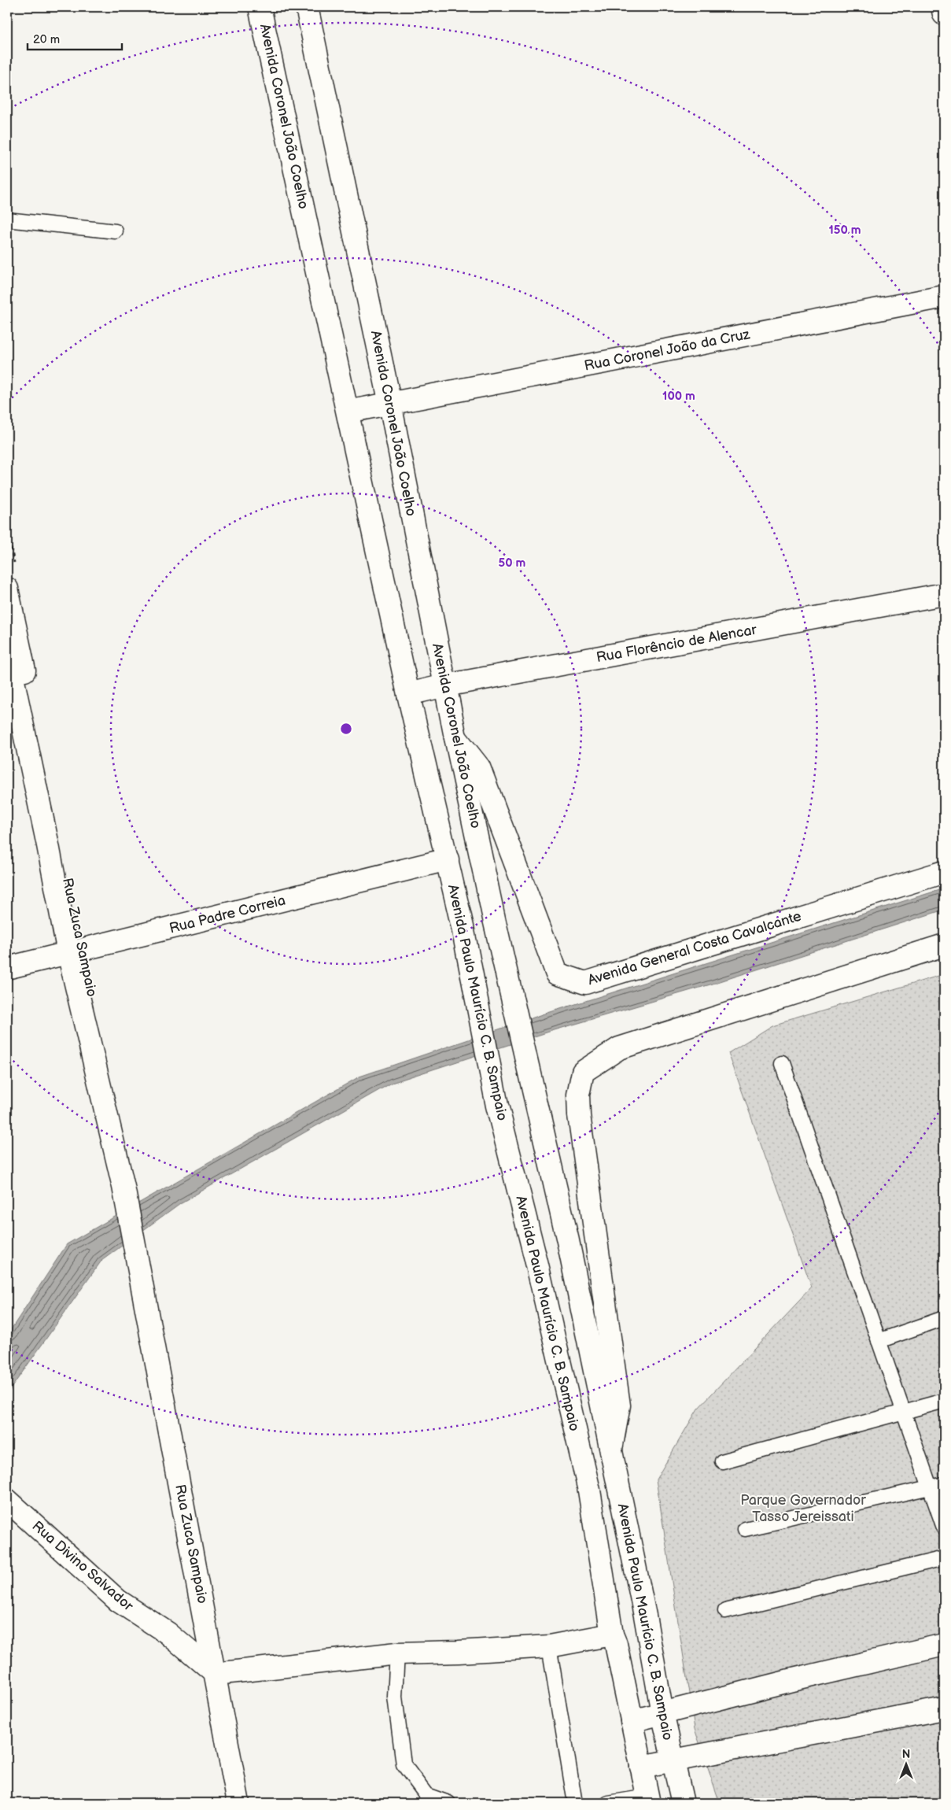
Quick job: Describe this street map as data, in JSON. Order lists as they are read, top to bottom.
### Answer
{
  "streets": {
    "street": [
      "Avenida Coronel João Coelho",
      "Rua Coronel João da Cruz",
      "Rua Florêncio de Alencar",
      "Rua Padre Correia",
      "Rua Zuca Sampaio",
      "Avenida General Costa Cavalcante",
      "Avenida Paulo Maurício C. B. Sampaio",
      "Rua Divino Salvador"
    ]
  },
  "crossings": [
    ["Avenida Coronel João Coelho", "Rua Coronel João da Cruz"],
    ["Avenida Coronel João Coelho", "Rua Florêncio de Alencar"],
    ["Avenida Coronel João Coelho", "Avenida General Costa Cavalcante"],
    ["Avenida Coronel João Coelho", "Avenida Paulo Maurício C. B. Sampaio"],
    ["Rua Padre Correia", "Rua Zuca Sampaio"],
    ["Rua Padre Correia", "Avenida Paulo Maurício C. B. Sampaio"],
    ["Rua Zuca Sampaio", "Rua Divino Salvador"]
  ],
  "parks": ["Parque Governador Tasso Jereissati"],
  "scale_bar": "20 m",
  "north": "top",
  "rings": ["150 m", "100 m", "50 m"]
}
